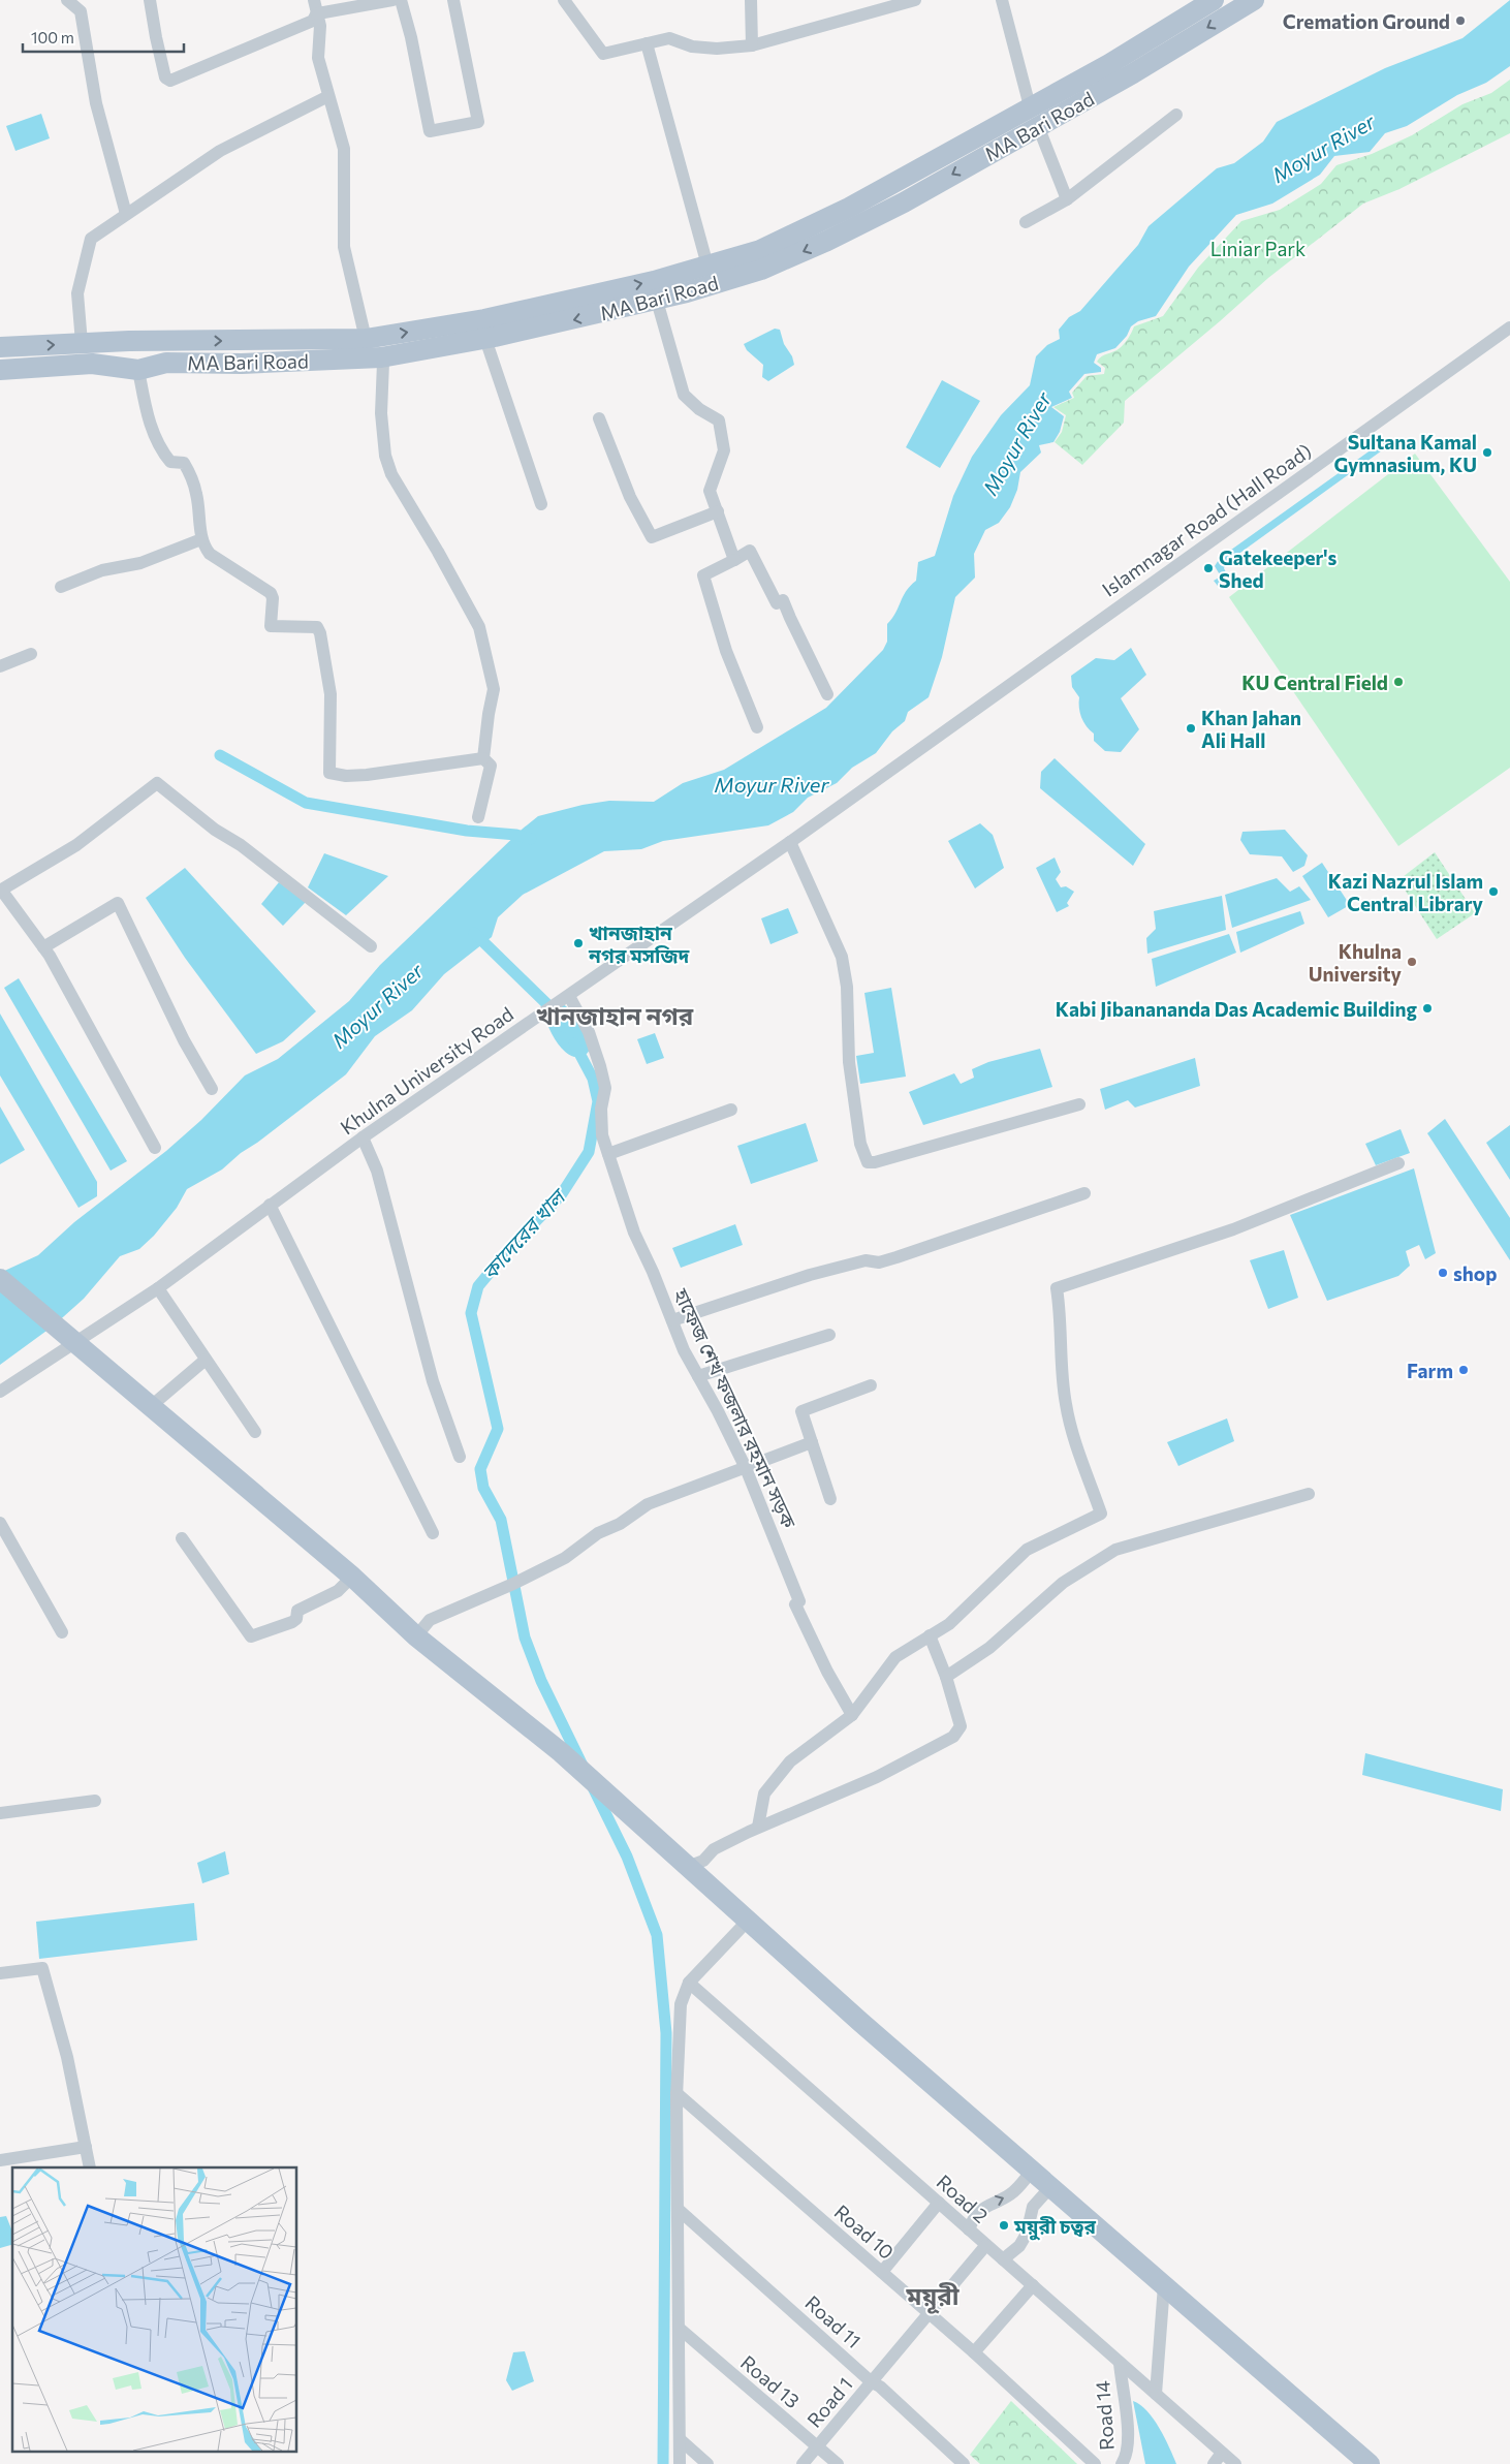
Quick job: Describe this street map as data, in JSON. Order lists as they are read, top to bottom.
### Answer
{
  "streets": {
    "main road": ["MA Bari Road"],
    "street": [
      "Islamnagar Road (Hall Road)",
      "Khulna University Road",
      "হাফেজ শেখ ফজলার রহমান সড়ক",
      "Road 2",
      "Road 10",
      "Road 11",
      "Road 13",
      "Road 1",
      "Road 14"
    ]
  },
  "crossings": [
    ["Islamnagar Road (Hall Road)", "Khulna University Road"],
    ["Khulna University Road", "হাফেজ শেখ ফজলার রহমান সড়ক"],
    ["Road 2", "Road 1"],
    ["Road 2", "Road 14"],
    ["Road 10", "Road 1"],
    ["Road 11", "Road 1"],
    ["Road 13", "Road 1"]
  ],
  "districts": ["খানজাহান নগর", "ময়ূরী"],
  "water": ["Moyur River", "কাদেরের খাল"],
  "parks": ["Liniar Park"],
  "places": [
    "Cremation Ground",
    "Sultana Kamal Gymnasium, KU",
    "Gatekeeper's Shed",
    "KU Central Field",
    "Khan Jahan Ali Hall",
    "Kazi Nazrul Islam Central Library",
    "খানজাহান নগর মসজিদ",
    "Khulna University",
    "Kabi Jibanananda Das Academic Building",
    "shop",
    "Farm",
    "ময়ুরী চত্বর"
  ],
  "scale_bar": "100 m"
}
